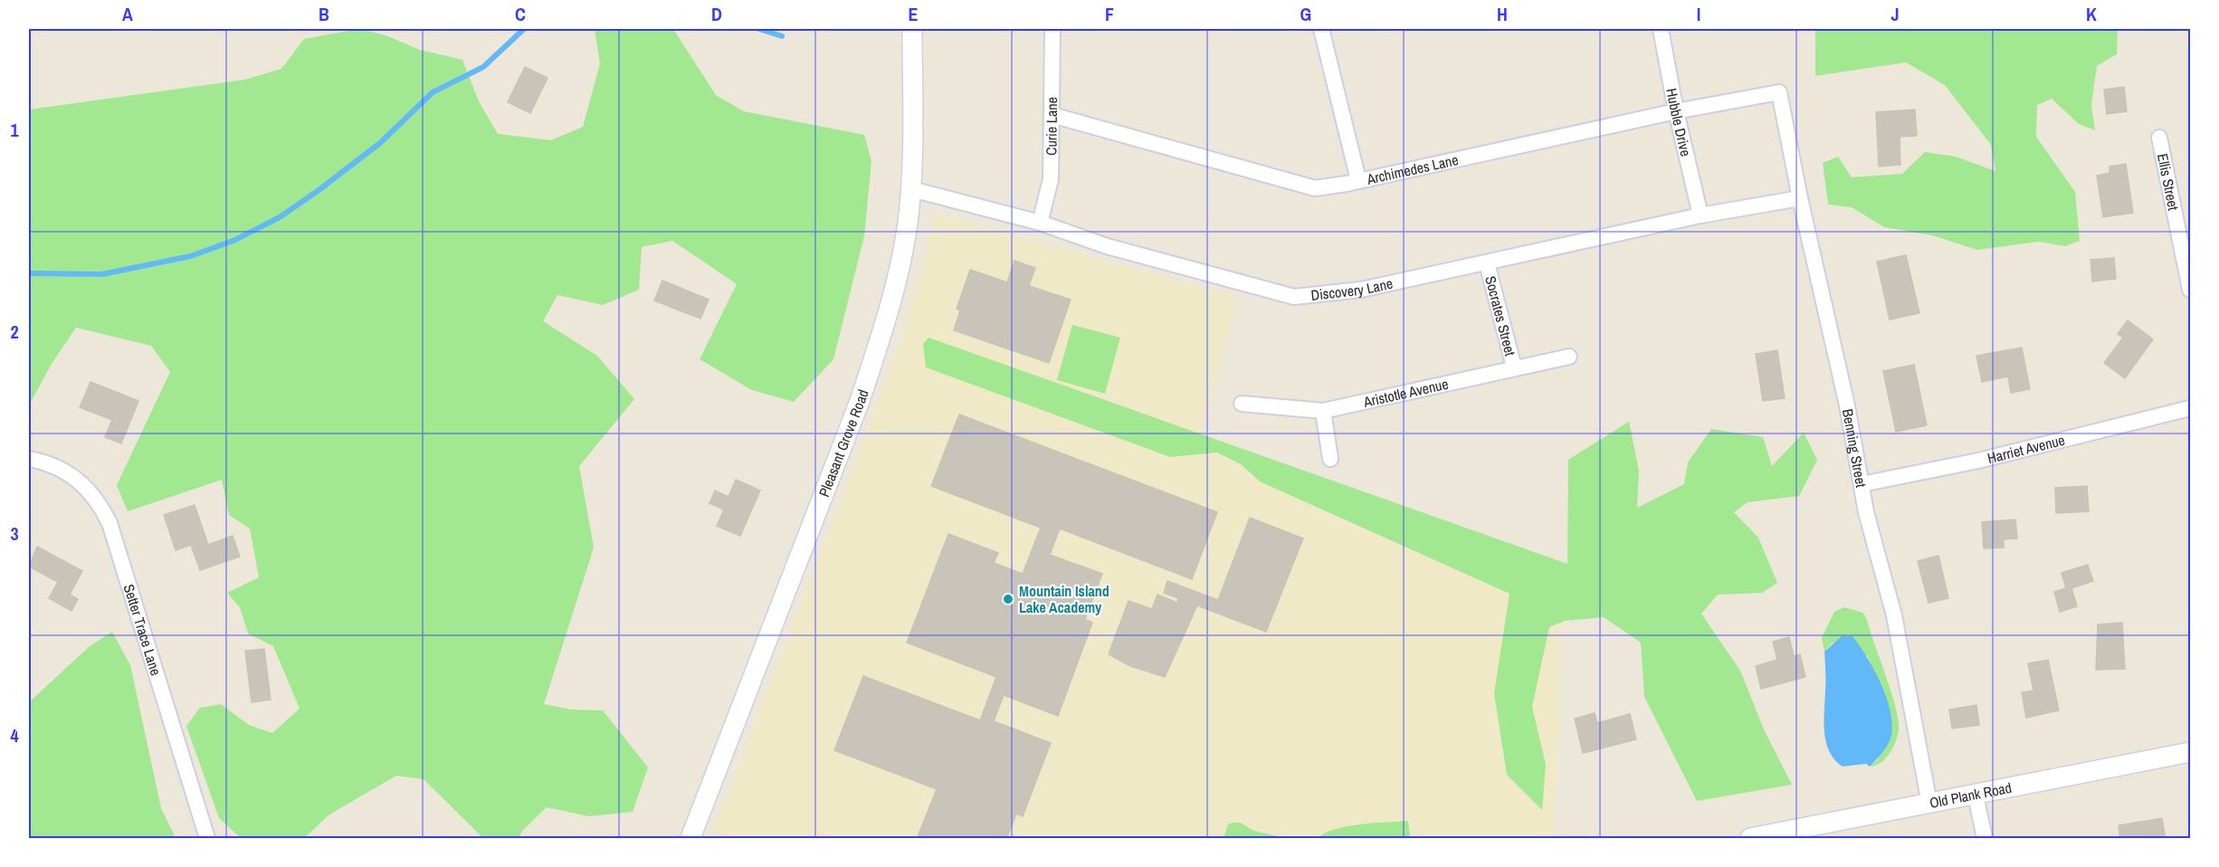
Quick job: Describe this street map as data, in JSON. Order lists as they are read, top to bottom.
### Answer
{
  "streets": {
    "street": [
      "Hubble Drive",
      "Curie Lane",
      "Archimedes Lane",
      "Ellis Street",
      "Discovery Lane",
      "Socrates Street",
      "Aristotle Avenue",
      "Pleasant Grove Road",
      "Benning Street",
      "Harriet Avenue",
      "Setter Trace Lane",
      "Old Plank Road"
    ]
  },
  "crossings": [
    ["Hubble Drive", "Archimedes Lane"],
    ["Hubble Drive", "Discovery Lane"],
    ["Curie Lane", "Archimedes Lane"],
    ["Curie Lane", "Discovery Lane"],
    ["Archimedes Lane", "Benning Street"],
    ["Discovery Lane", "Socrates Street"],
    ["Discovery Lane", "Pleasant Grove Road"],
    ["Discovery Lane", "Benning Street"],
    ["Socrates Street", "Aristotle Avenue"],
    ["Benning Street", "Harriet Avenue"],
    ["Benning Street", "Old Plank Road"]
  ],
  "places": ["Mountain Island Lake Academy"],
  "grid": {
    "columns": [
      "A",
      "B",
      "C",
      "D",
      "E",
      "F",
      "G",
      "H",
      "I",
      "J",
      "K"
    ],
    "rows": [
      "1",
      "2",
      "3",
      "4"
    ]
  }
}
